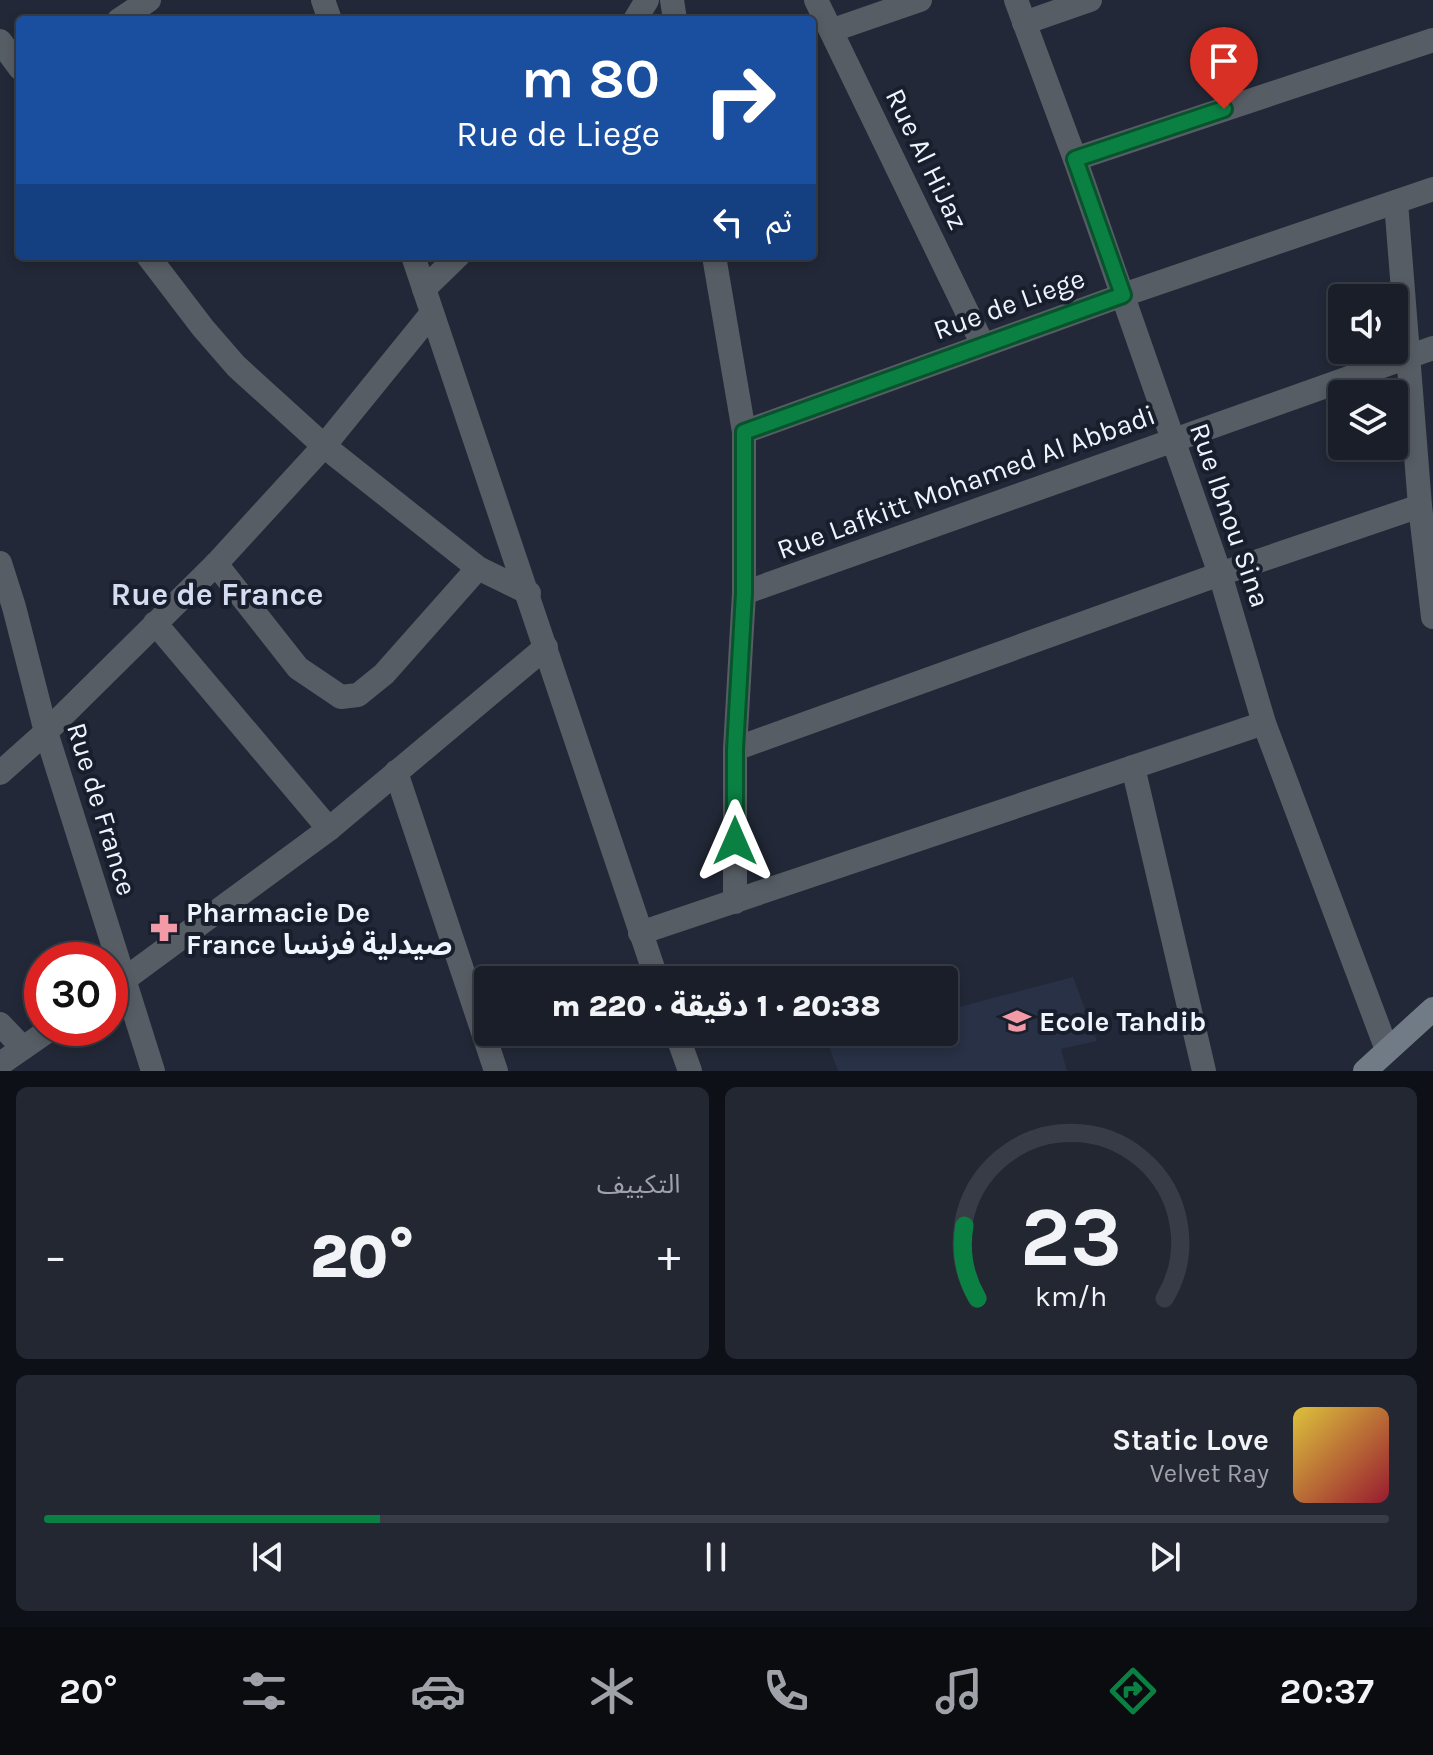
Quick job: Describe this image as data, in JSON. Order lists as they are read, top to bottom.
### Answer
{
  "streets": {
    "street": [
      "Rue Al HiJaz",
      "Rue de Liege",
      "Rue Lafkitt Mohamed Al Abbadi",
      "Rue Ibnou Sina",
      "Rue de France"
    ]
  },
  "crossings": [
    ["Rue Al HiJaz", "Rue de Liege"],
    ["Rue de Liege", "Rue Ibnou Sina"],
    ["Rue Lafkitt Mohamed Al Abbadi", "Rue Ibnou Sina"]
  ],
  "districts": ["Rue de France"],
  "places": {
    "pharmacy": ["Pharmacie De France صيدلية فرنسا"],
    "school or university": ["Ecole Tahdib"]
  },
  "page": {
    "turn": ["80 m", "Rue de Liege"],
    "then": "ثم",
    "limit": "30",
    "trip": "20:38 · 1 دقيقة · 220 m",
    "tile": "التكييف",
    "heat": ["−", "20°", "+"],
    "song": ["Static Love", "Velvet Ray"],
    "tabs": ["20:37", "20°"],
    "gauge": ["23", "km/h"]
  }
}
